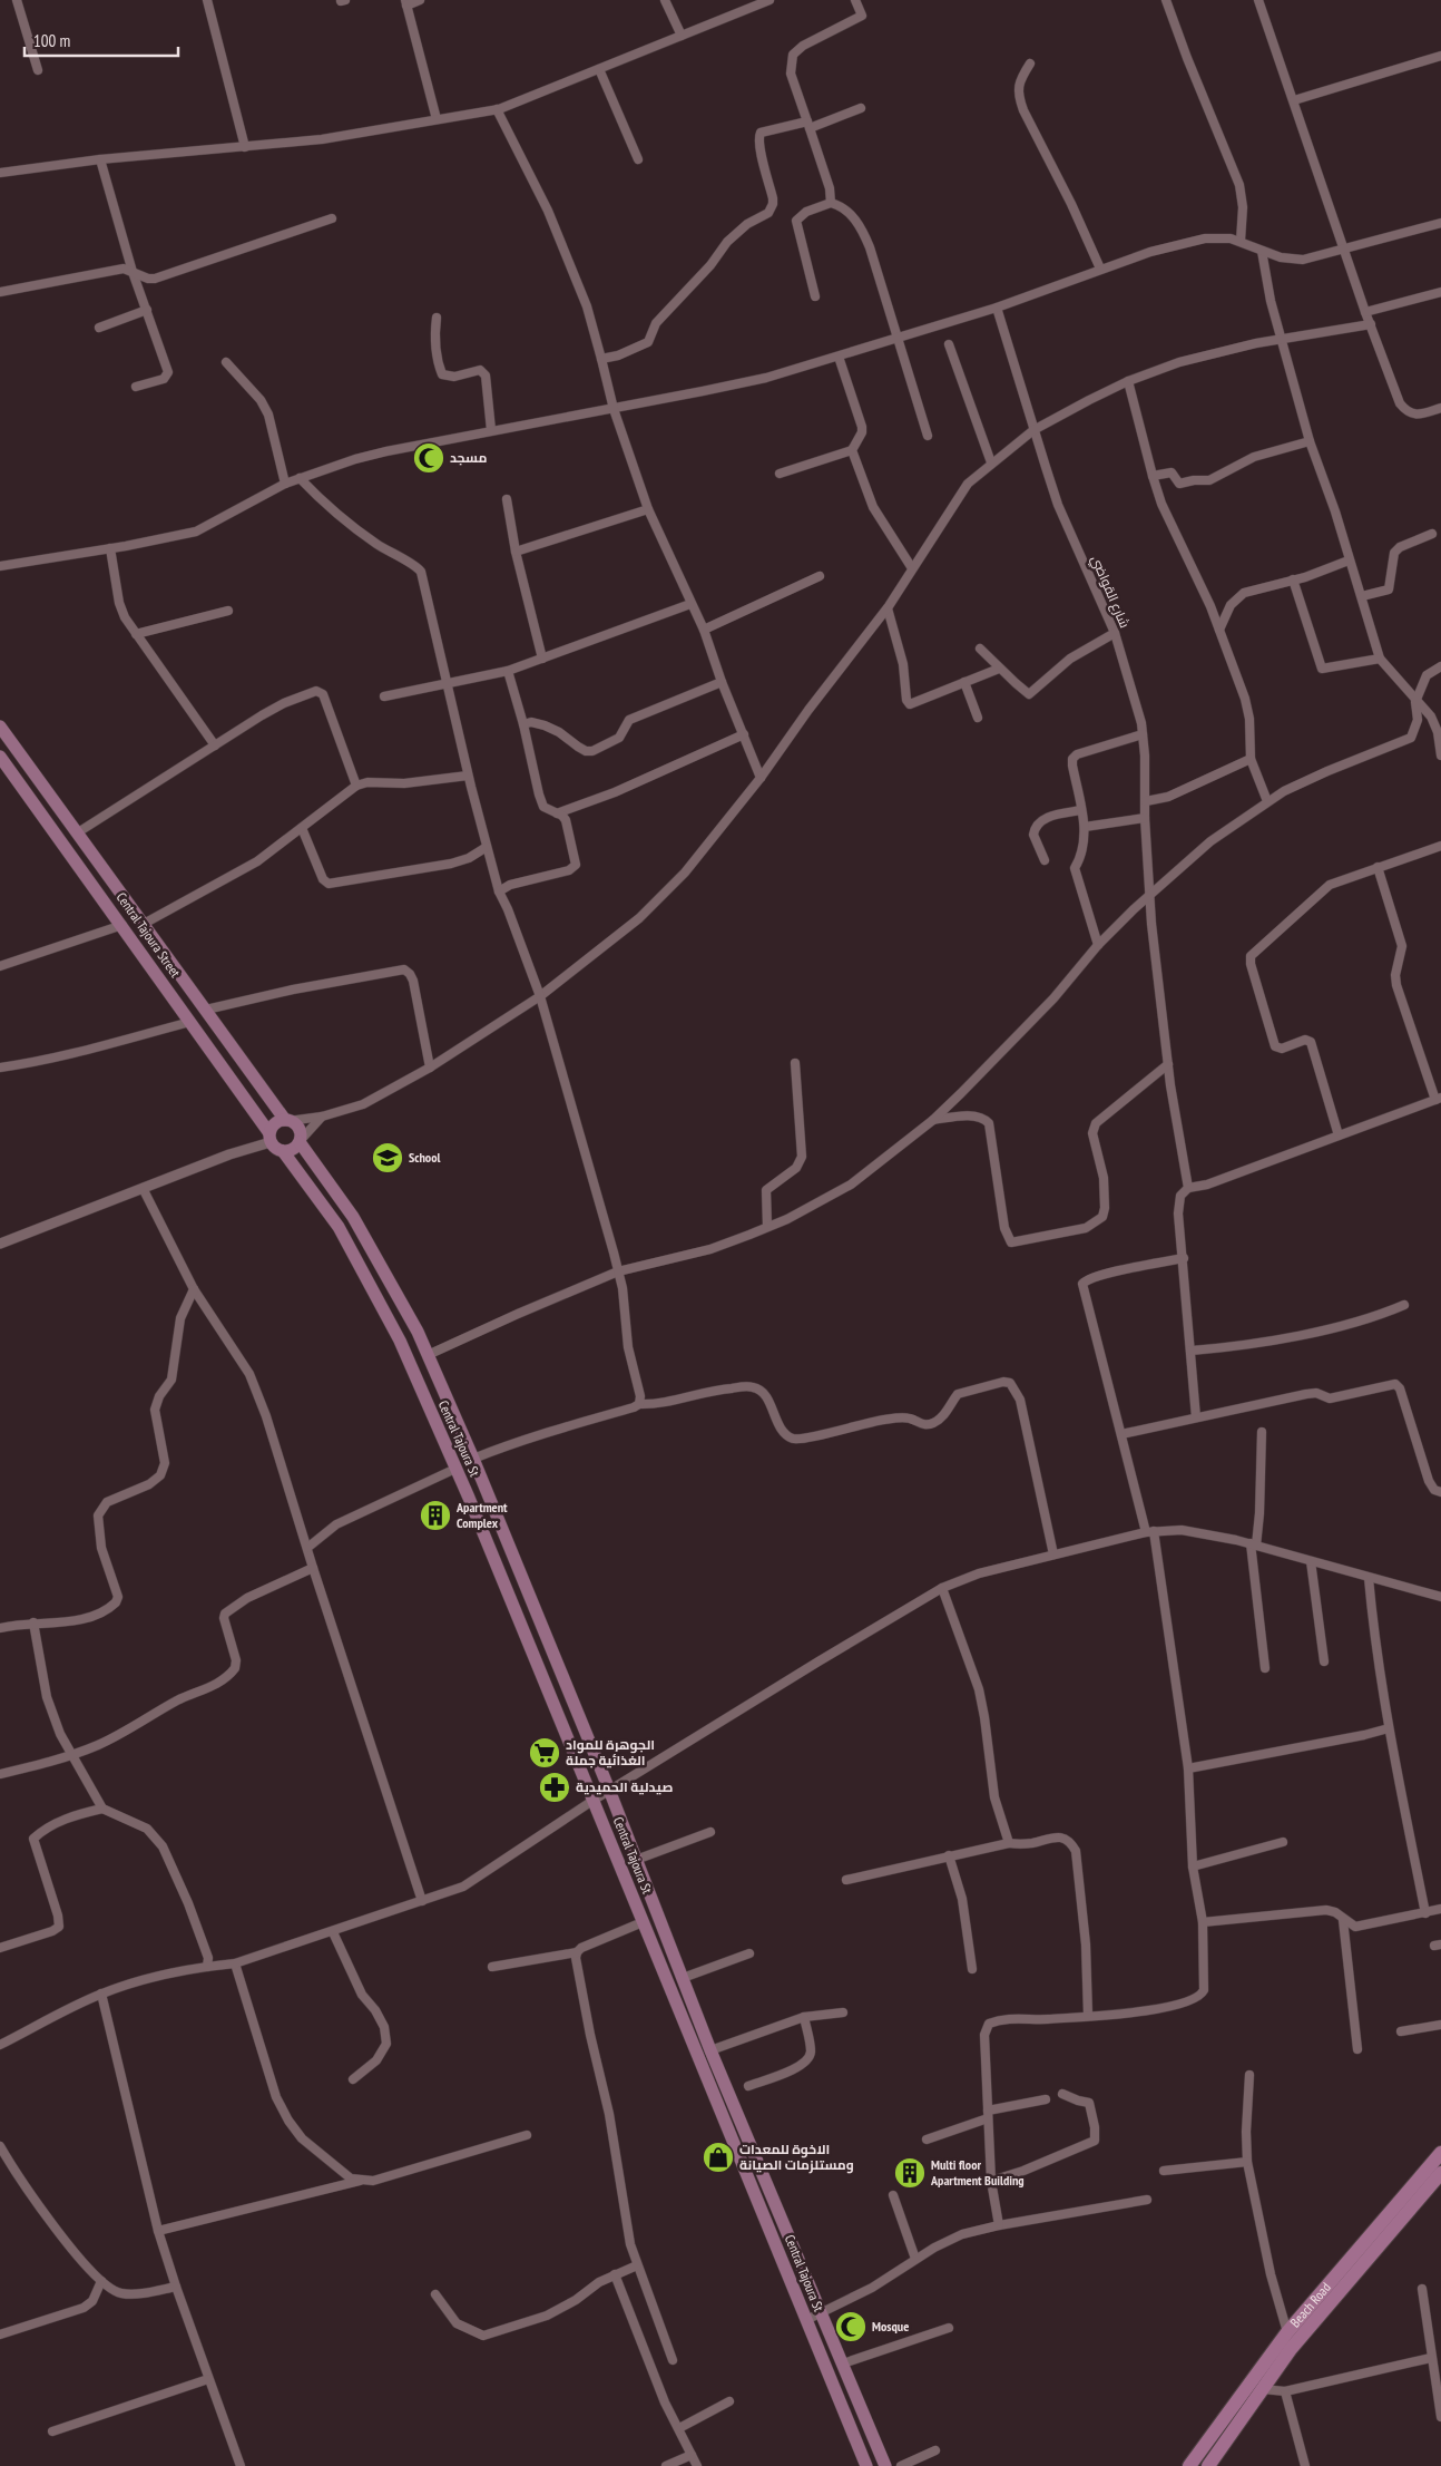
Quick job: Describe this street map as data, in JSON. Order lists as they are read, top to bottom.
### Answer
{
  "streets": {
    "highway": ["Beach Road"],
    "main road": ["Central Tajoura Street", "Central Tajoura St"],
    "street": ["شارع القواضي"]
  },
  "crossings": [
    ["Central Tajoura Street", "Central Tajoura St"]
  ],
  "places": {
    "mosque": ["مسجد", "Mosque"],
    "school or university": ["School"],
    "building": ["Apartment Complex", "Multi floor Apartment Building"],
    "supermarket": ["الجوهرة للمواد الغذائية جملة"],
    "pharmacy": ["صيدلية الحميدية"],
    "shop": ["الاخوة للمعدات ومستلزمات الصيانة"]
  },
  "scale_bar": "100 m"
}
